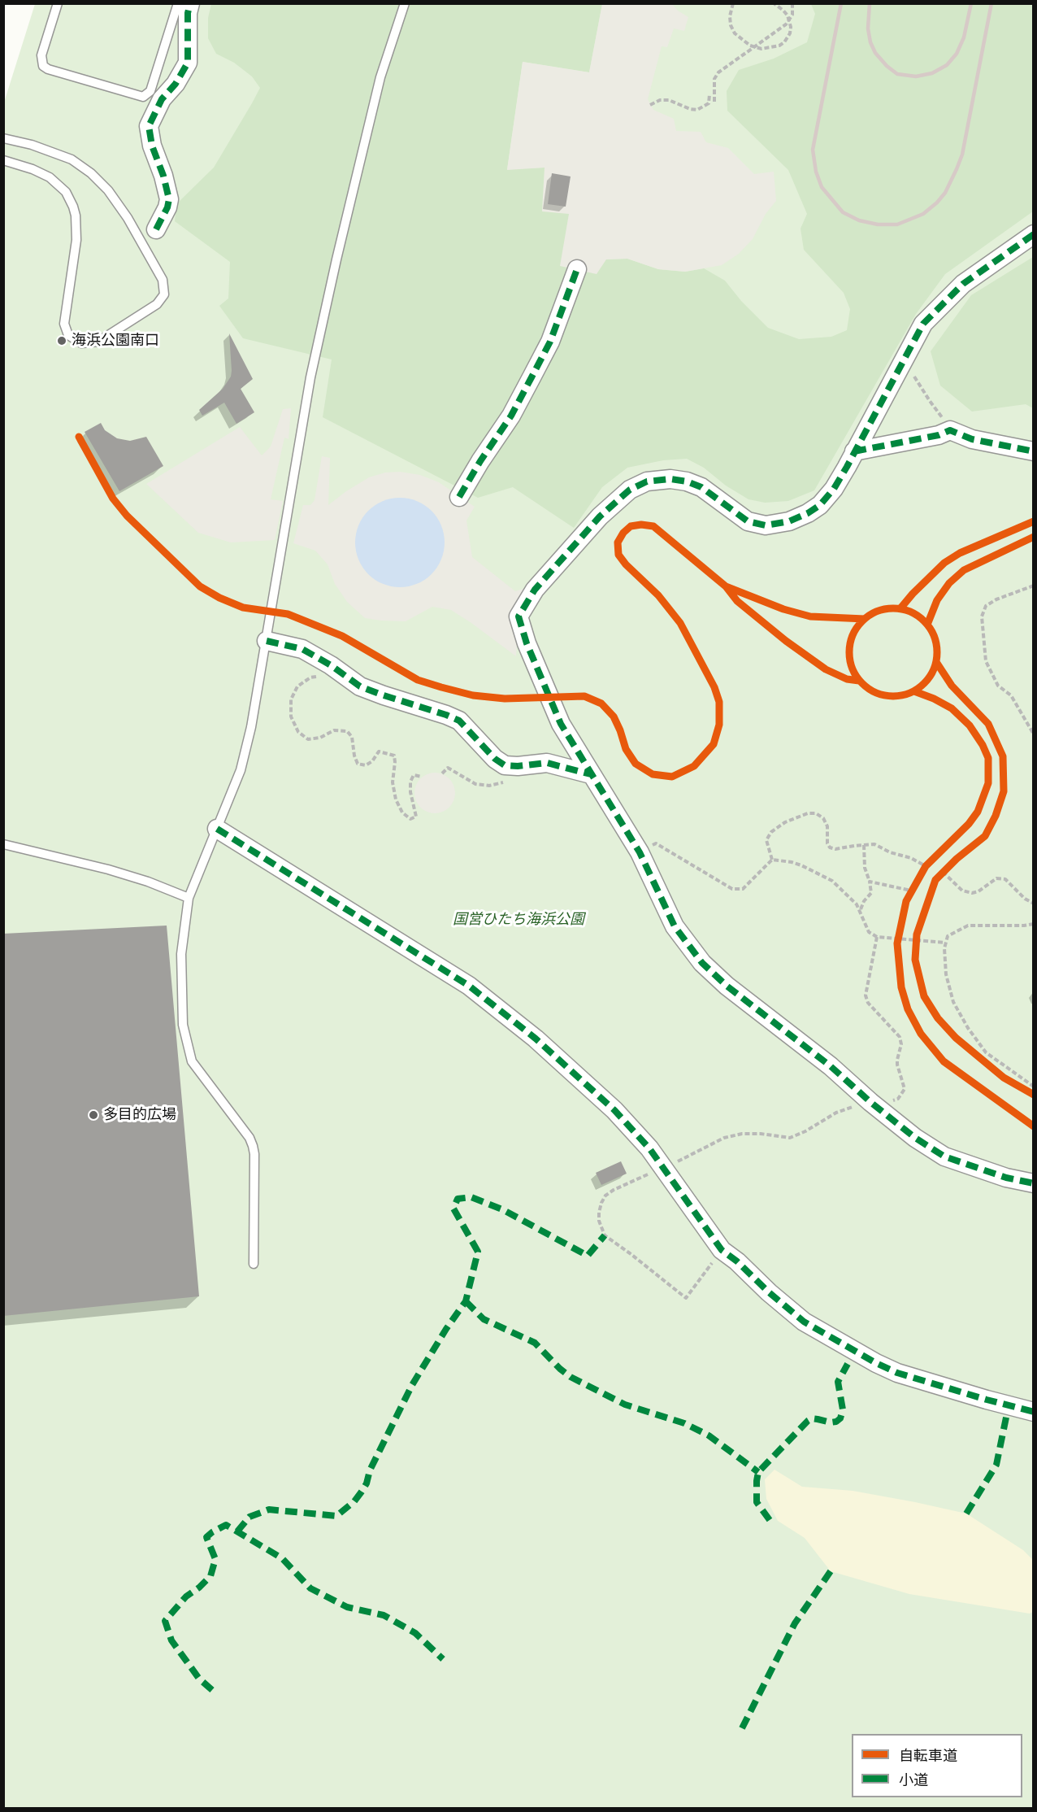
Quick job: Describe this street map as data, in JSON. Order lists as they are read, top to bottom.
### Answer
{
  "parks": ["国営ひたち海浜公園"],
  "places": ["海浜公園南口", "多目的広場"],
  "legend": ["自転車道", "小道"]
}
